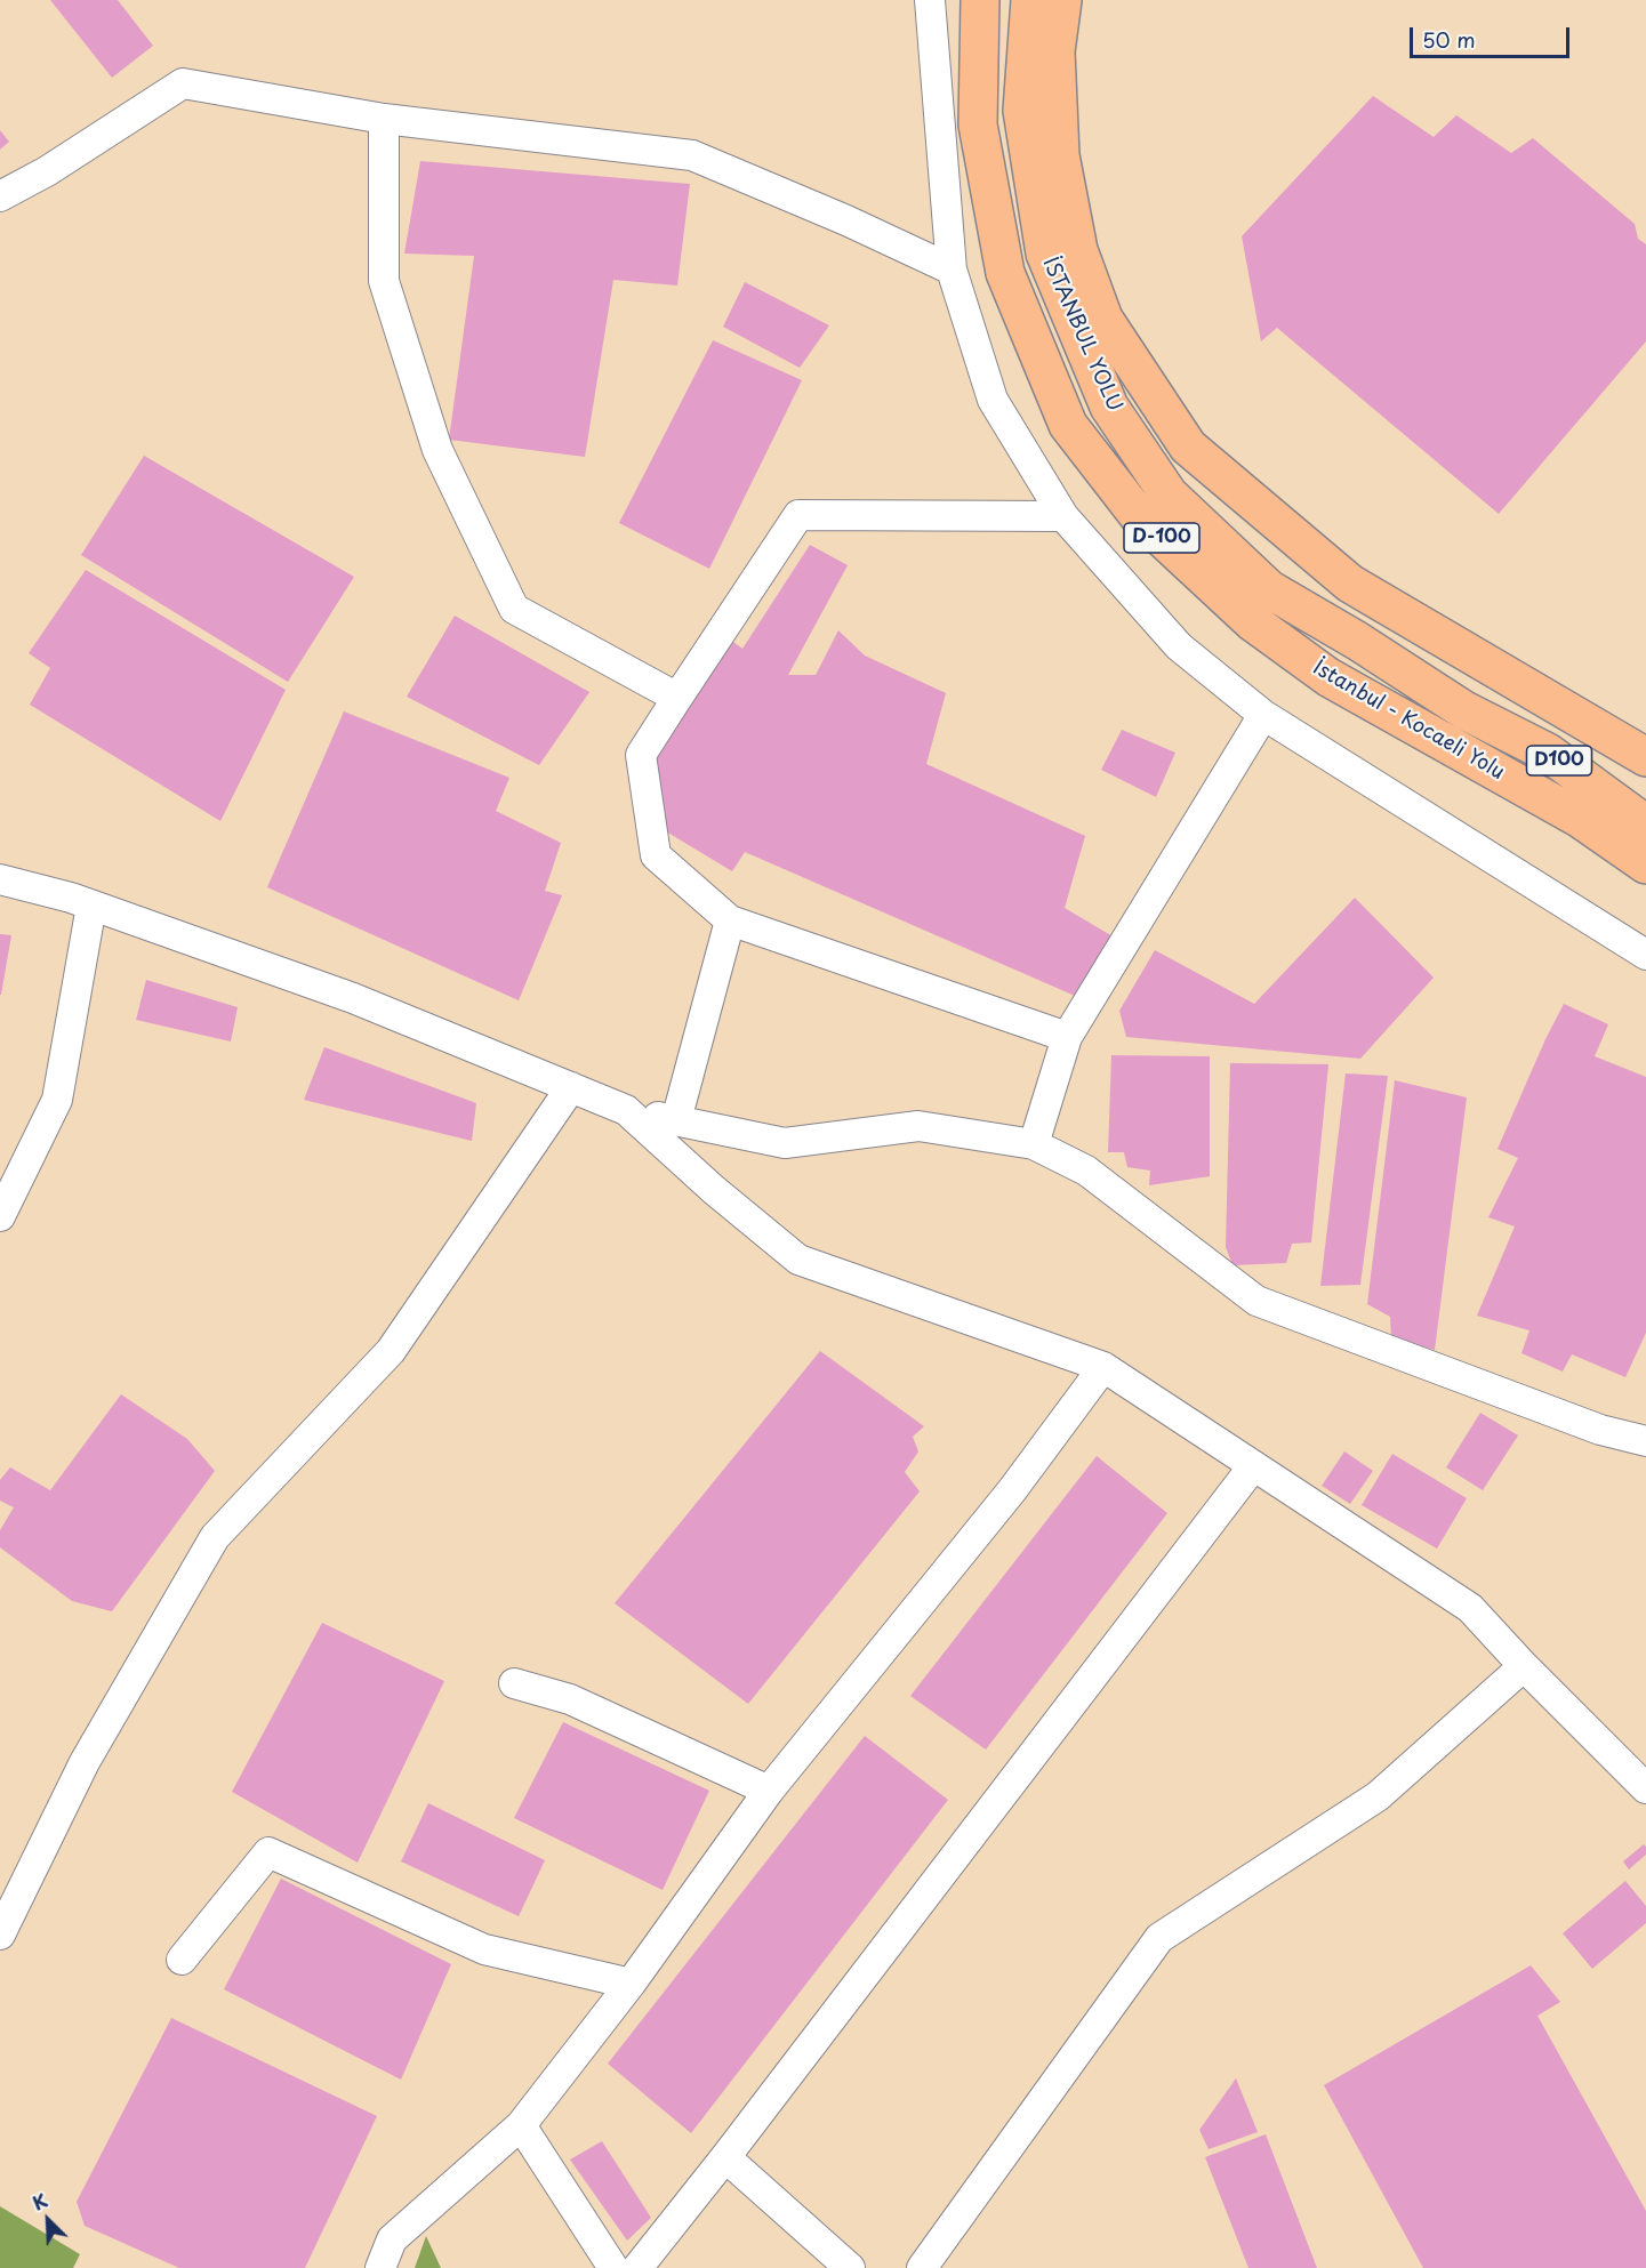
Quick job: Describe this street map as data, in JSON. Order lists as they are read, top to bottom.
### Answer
{
  "streets": {
    "main road": [
      "İSTANBUL YOLU",
      "D-100",
      "İstanbul - Kocaeli Yolu",
      "D100"
    ]
  },
  "crossings": [
    ["İSTANBUL YOLU", "D100"]
  ],
  "scale_bar": "50 m",
  "north": "top left"
}
